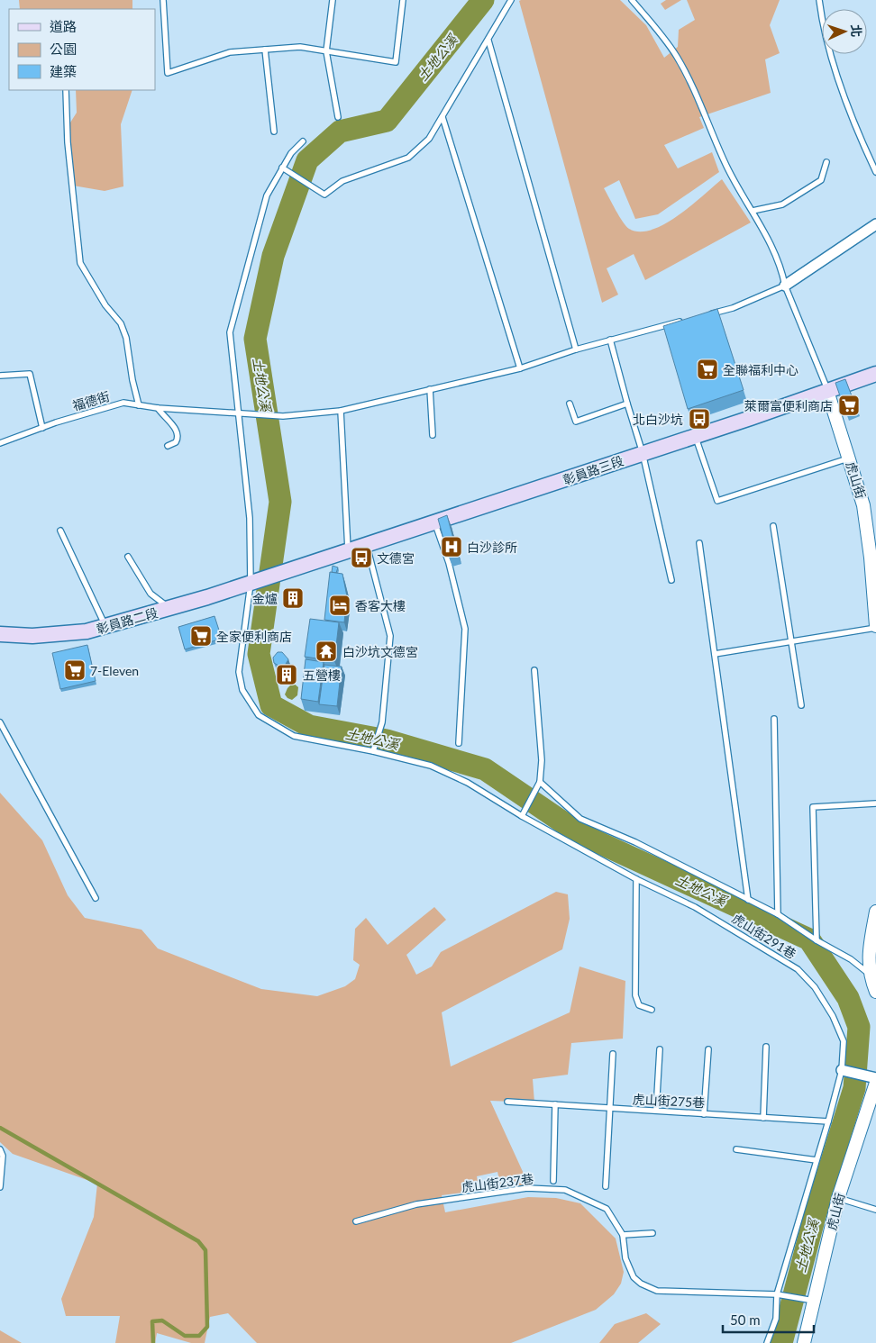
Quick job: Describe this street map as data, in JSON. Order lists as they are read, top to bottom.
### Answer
{
  "streets": {
    "main road": ["彰員路三段", "彰員路二段"],
    "street": ["虎山街"],
    "lane": [
      "福德街",
      "虎山街291巷",
      "虎山街275巷",
      "虎山街237巷"
    ]
  },
  "crossings": [
    ["福德街", "虎山街291巷"],
    ["彰員路三段", "虎山街"],
    ["彰員路三段", "彰員路二段"],
    ["虎山街", "虎山街237巷"],
    ["彰員路二段", "虎山街291巷"],
    ["虎山街291巷", "虎山街275巷"],
    ["虎山街291巷", "虎山街237巷"]
  ],
  "water": ["土地公溪"],
  "places": {
    "supermarket": [
      "全聯福利中心",
      "萊爾富便利商店",
      "全家便利商店",
      "7-Eleven"
    ],
    "bus stop": ["北白沙坑", "文德宮"],
    "hospital": ["白沙診所"],
    "building": ["金爐", "五營樓"],
    "hotel": ["香客大樓"],
    "temple": ["白沙坑文德宮"]
  },
  "legend": ["道路", "公園", "建築"],
  "scale_bar": "50 m",
  "north": "right"
}
